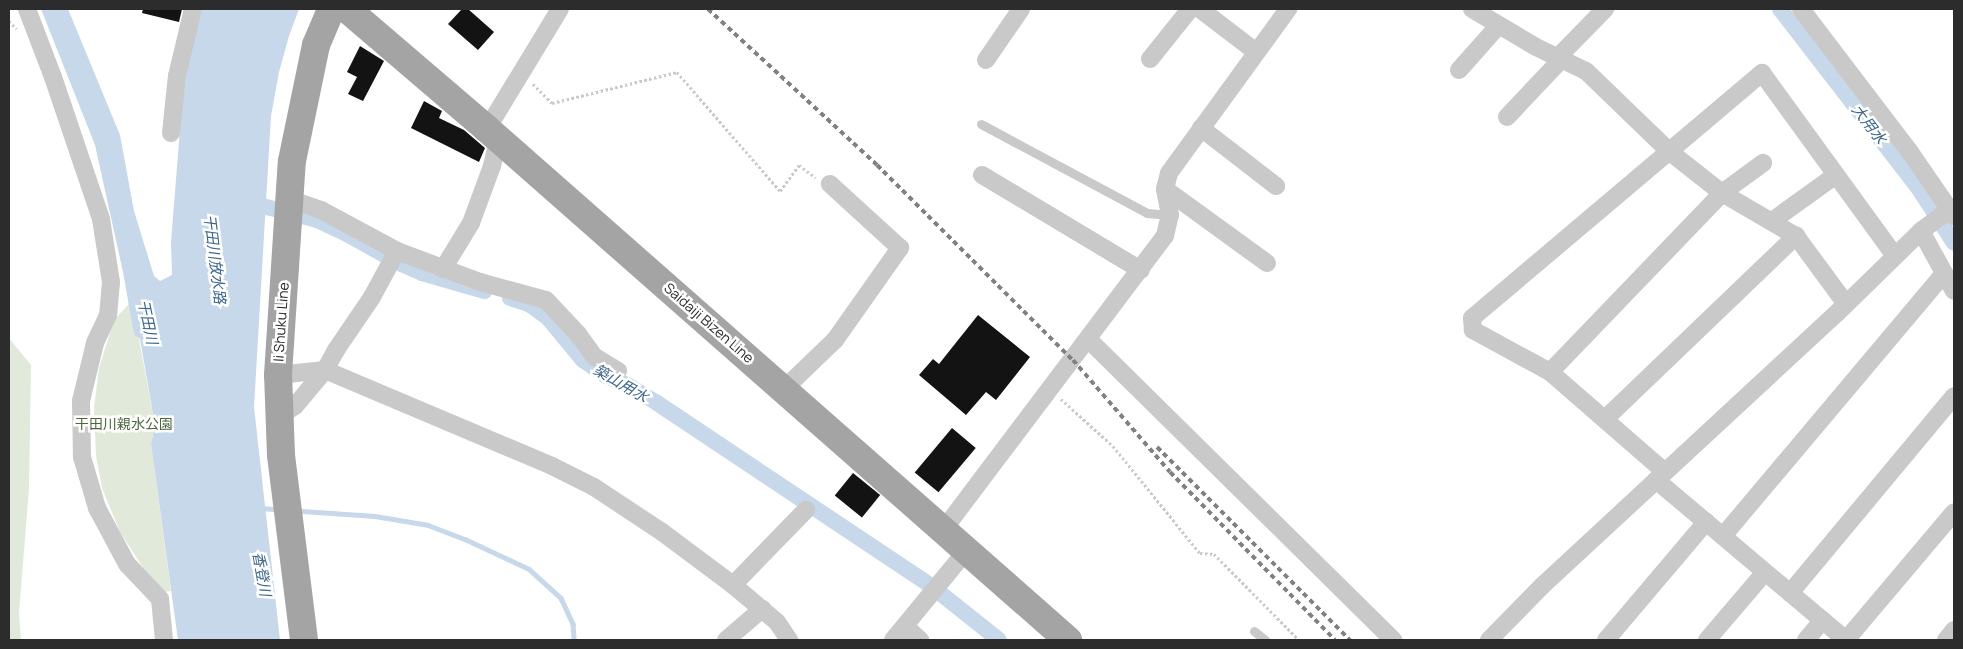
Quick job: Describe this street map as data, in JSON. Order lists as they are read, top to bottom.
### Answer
{
  "streets": {
    "main road": ["Ii Shuku Line", "Saidaiji Bizen Line"]
  },
  "water": [
    "大用水",
    "干田川放水路",
    "干田川",
    "築山用水",
    "香登川"
  ],
  "parks": ["干田川親水公園"]
}
